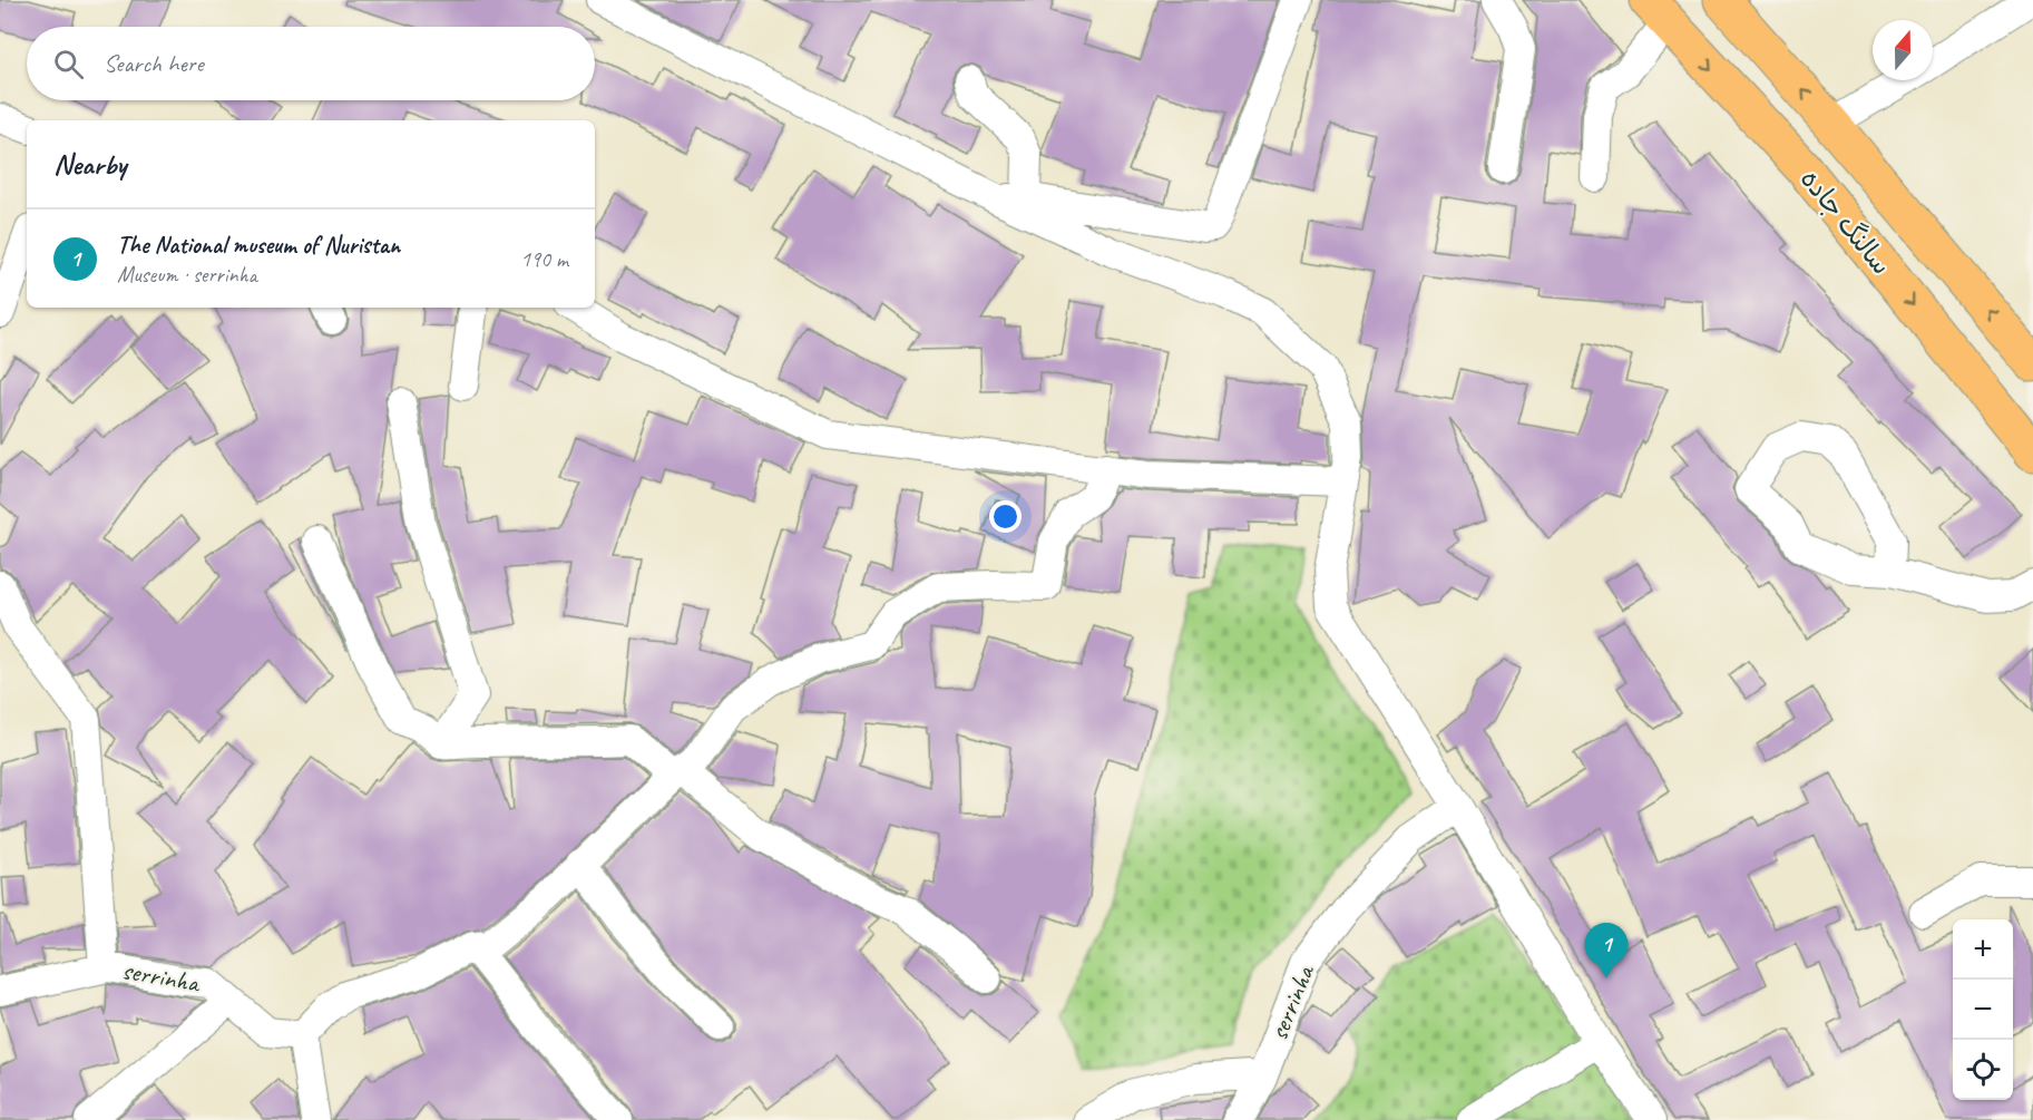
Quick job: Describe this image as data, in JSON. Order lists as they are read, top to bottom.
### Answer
{
  "streets": {
    "highway": ["سالنگ جاده"],
    "street": ["serrinha"]
  },
  "north": "top",
  "page": {
    "search": "Search here",
    "heading": "Nearby",
    "list": [
      {
        "mark": "1",
        "name": "The National museum of Nuristan",
        "note": "Museum · serrinha",
        "value": "190 m"
      }
    ],
    "map_buttons": ["+", "−"],
    "pins": "1"
  }
}
